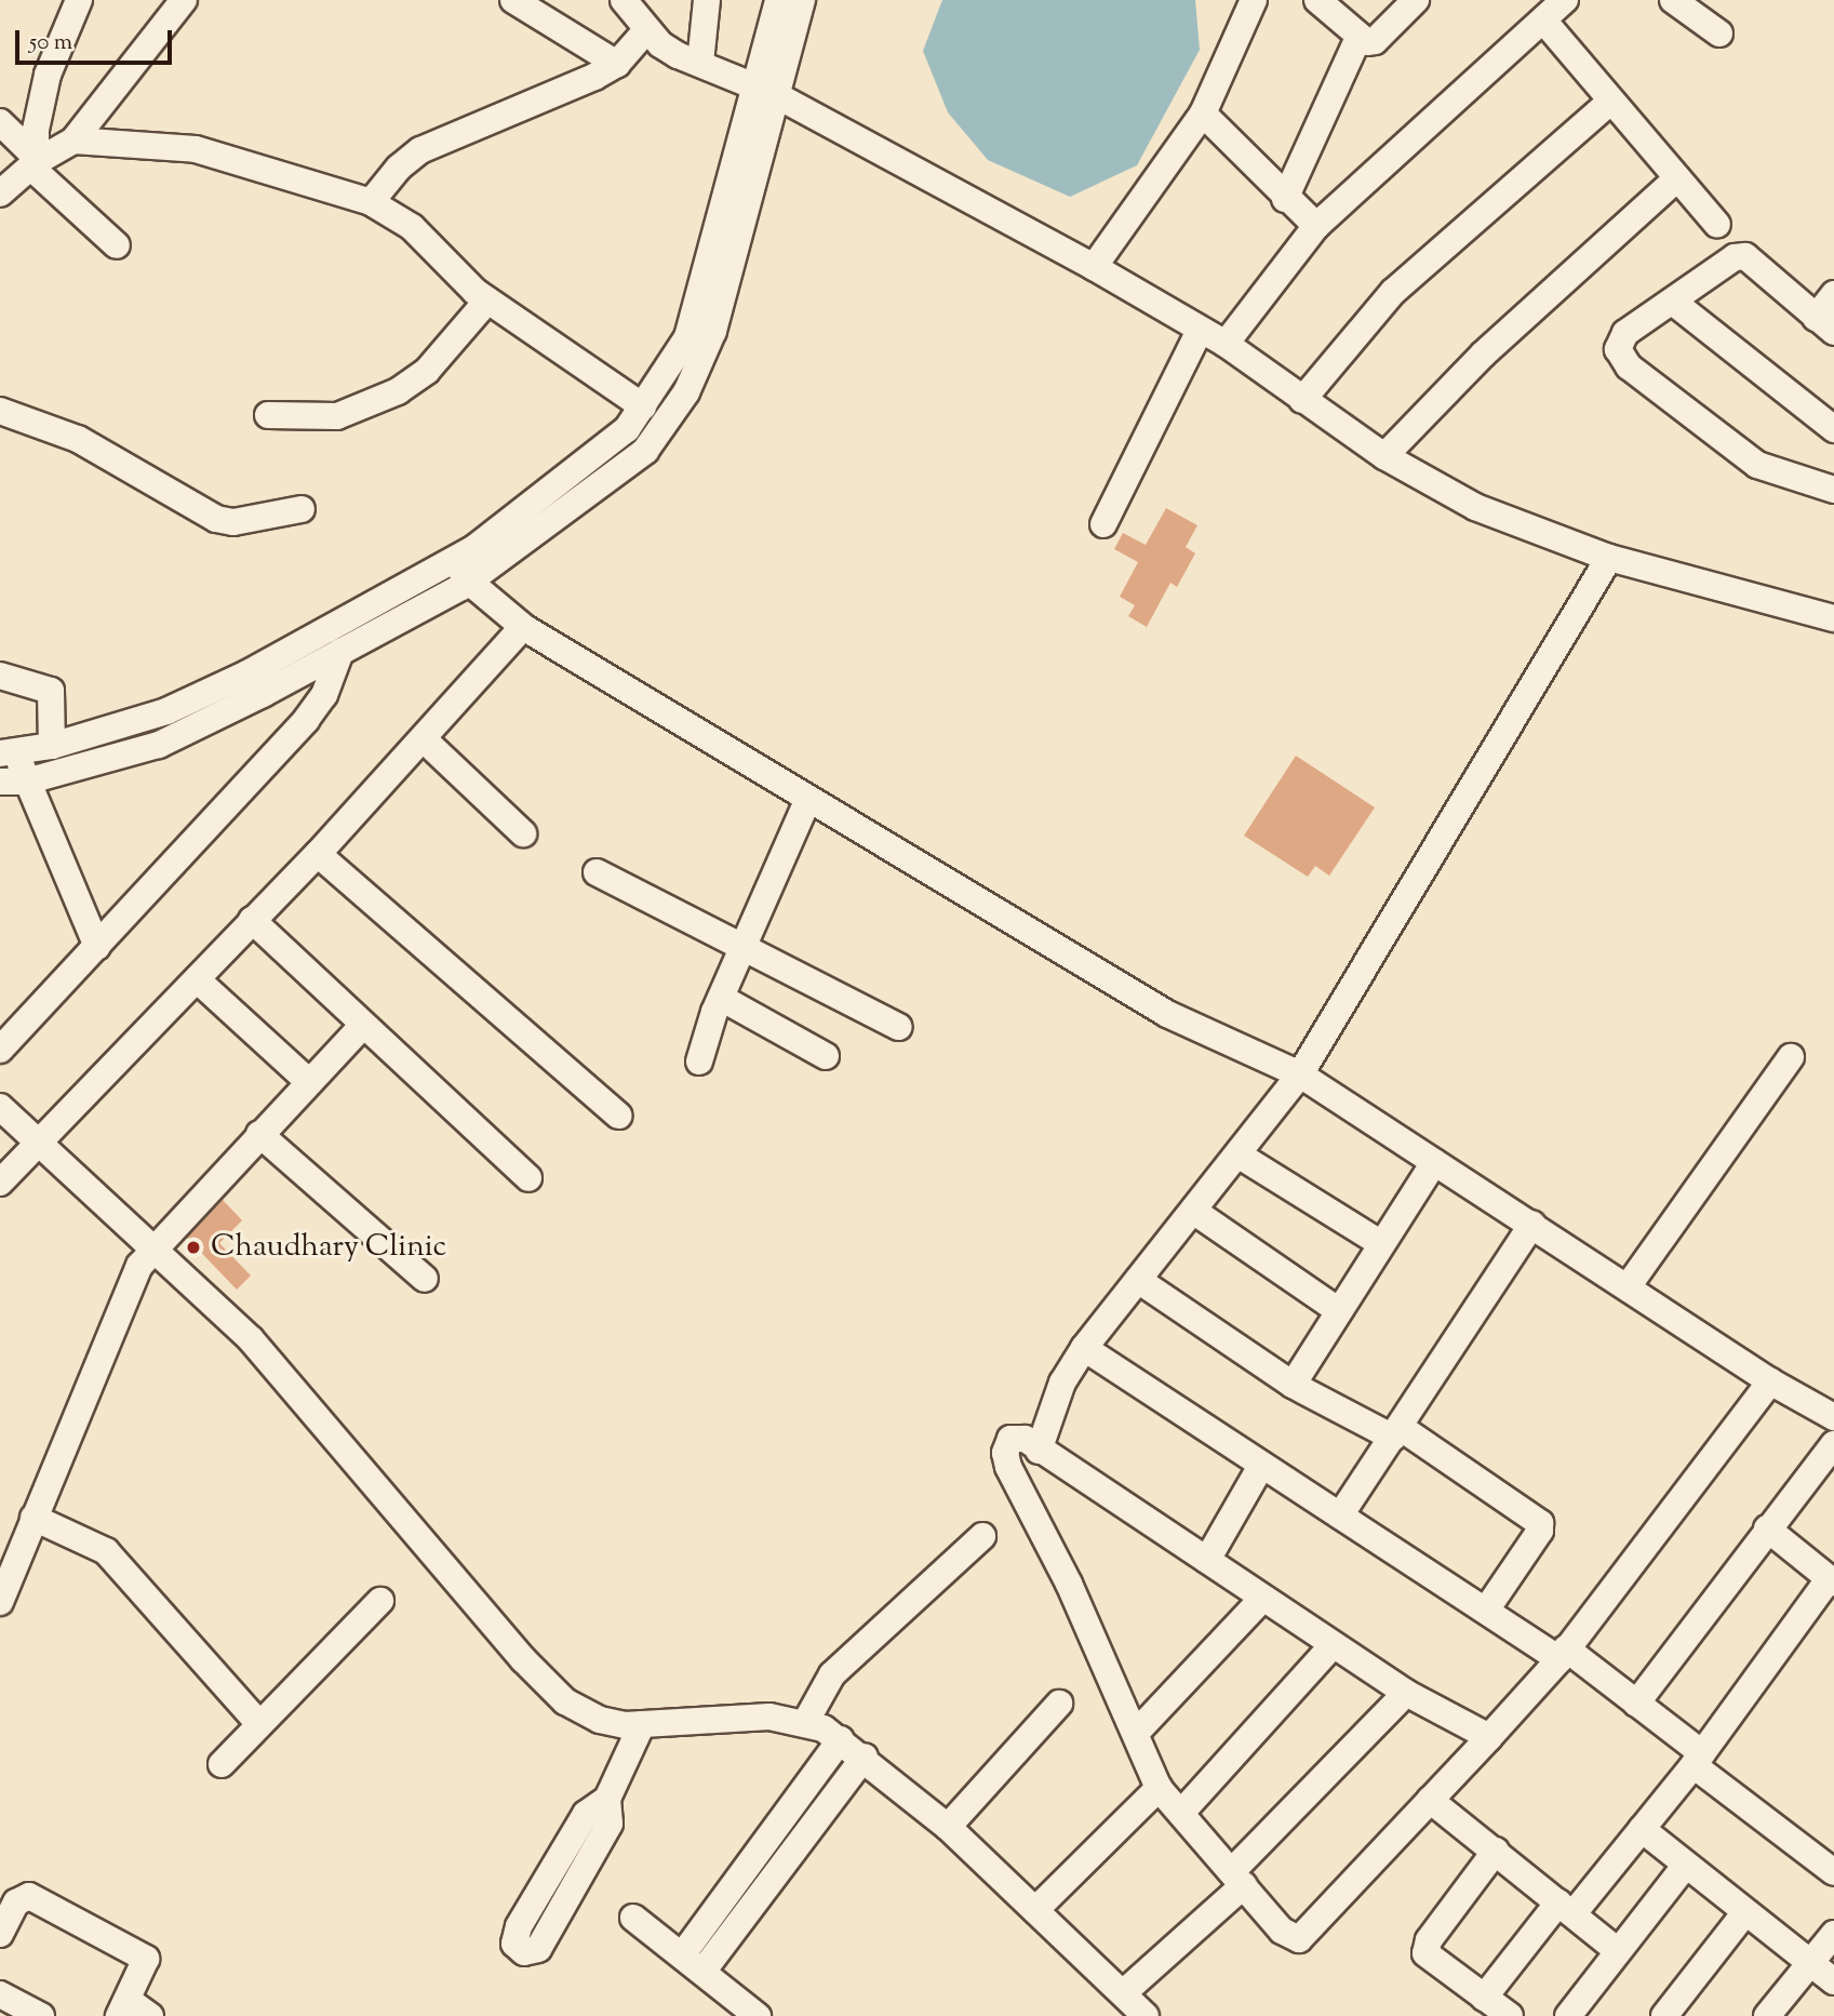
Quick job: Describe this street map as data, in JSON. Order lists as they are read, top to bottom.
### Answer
{
  "places": ["Chaudhary Clinic"],
  "scale_bar": "50 m"
}
